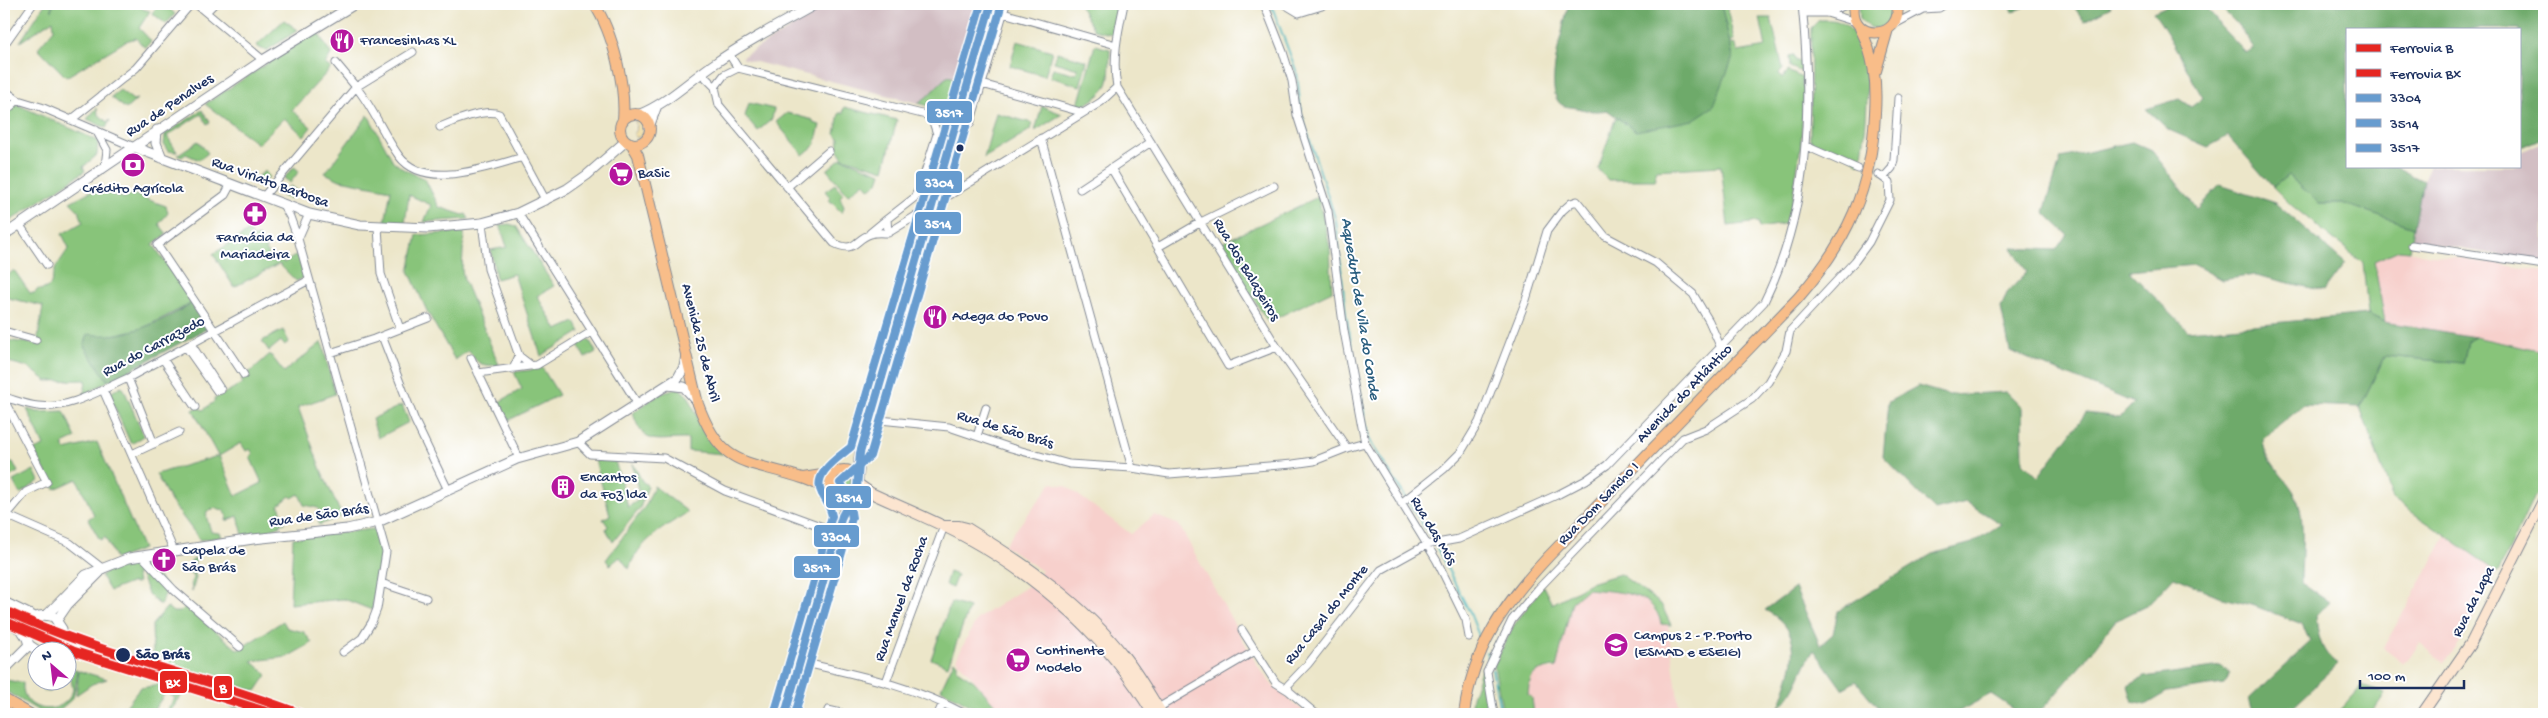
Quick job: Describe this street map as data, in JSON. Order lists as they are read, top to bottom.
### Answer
{
  "streets": {
    "main road": ["Avenida 25 de Abril", "Avenida do Atlântico", "Rua da Lapa"],
    "street": [
      "Rua de Penalves",
      "Rua Viriato Barbosa",
      "Rua dos Balazeiros",
      "Rua do Carrazedo",
      "Rua de São Brás",
      "Rua Dom Sancho I",
      "Rua das Mós",
      "Rua Manuel da Rocha",
      "Rua Casal do Monte"
    ]
  },
  "crossings": [
    ["Rua de Penalves", "Rua Viriato Barbosa"],
    ["Rua Viriato Barbosa", "Avenida 25 de Abril"],
    ["Rua dos Balazeiros", "Rua de São Brás"],
    ["Avenida 25 de Abril", "Rua de São Brás"],
    ["Rua das Mós", "Rua Casal do Monte"]
  ],
  "water": ["Aqueduto de Vila do Conde"],
  "places": {
    "restaurant": ["Francesinhas XL", "Adega do Povo"],
    "bank": ["Crédito Agrícola"],
    "supermarket": ["BaSic", "Continente Modelo"],
    "pharmacy": ["Farmácia da Mariadeira"],
    "building": ["Encantos da Foz lda"],
    "church": ["Capela de São Brás"],
    "school or university": ["Campus 2 - P.Porto (ESMAD e ESEIG)"],
    "other": ["São Brás"]
  },
  "lines": [
    "transit line 3304",
    "transit line 3517",
    "transit line 3514",
    "rail line B",
    "rail line Bx"
  ],
  "legend": [
    "Ferrovia B",
    "Ferrovia Bx",
    "3304",
    "3514",
    "3517"
  ],
  "scale_bar": "100 m",
  "north": "top left"
}
